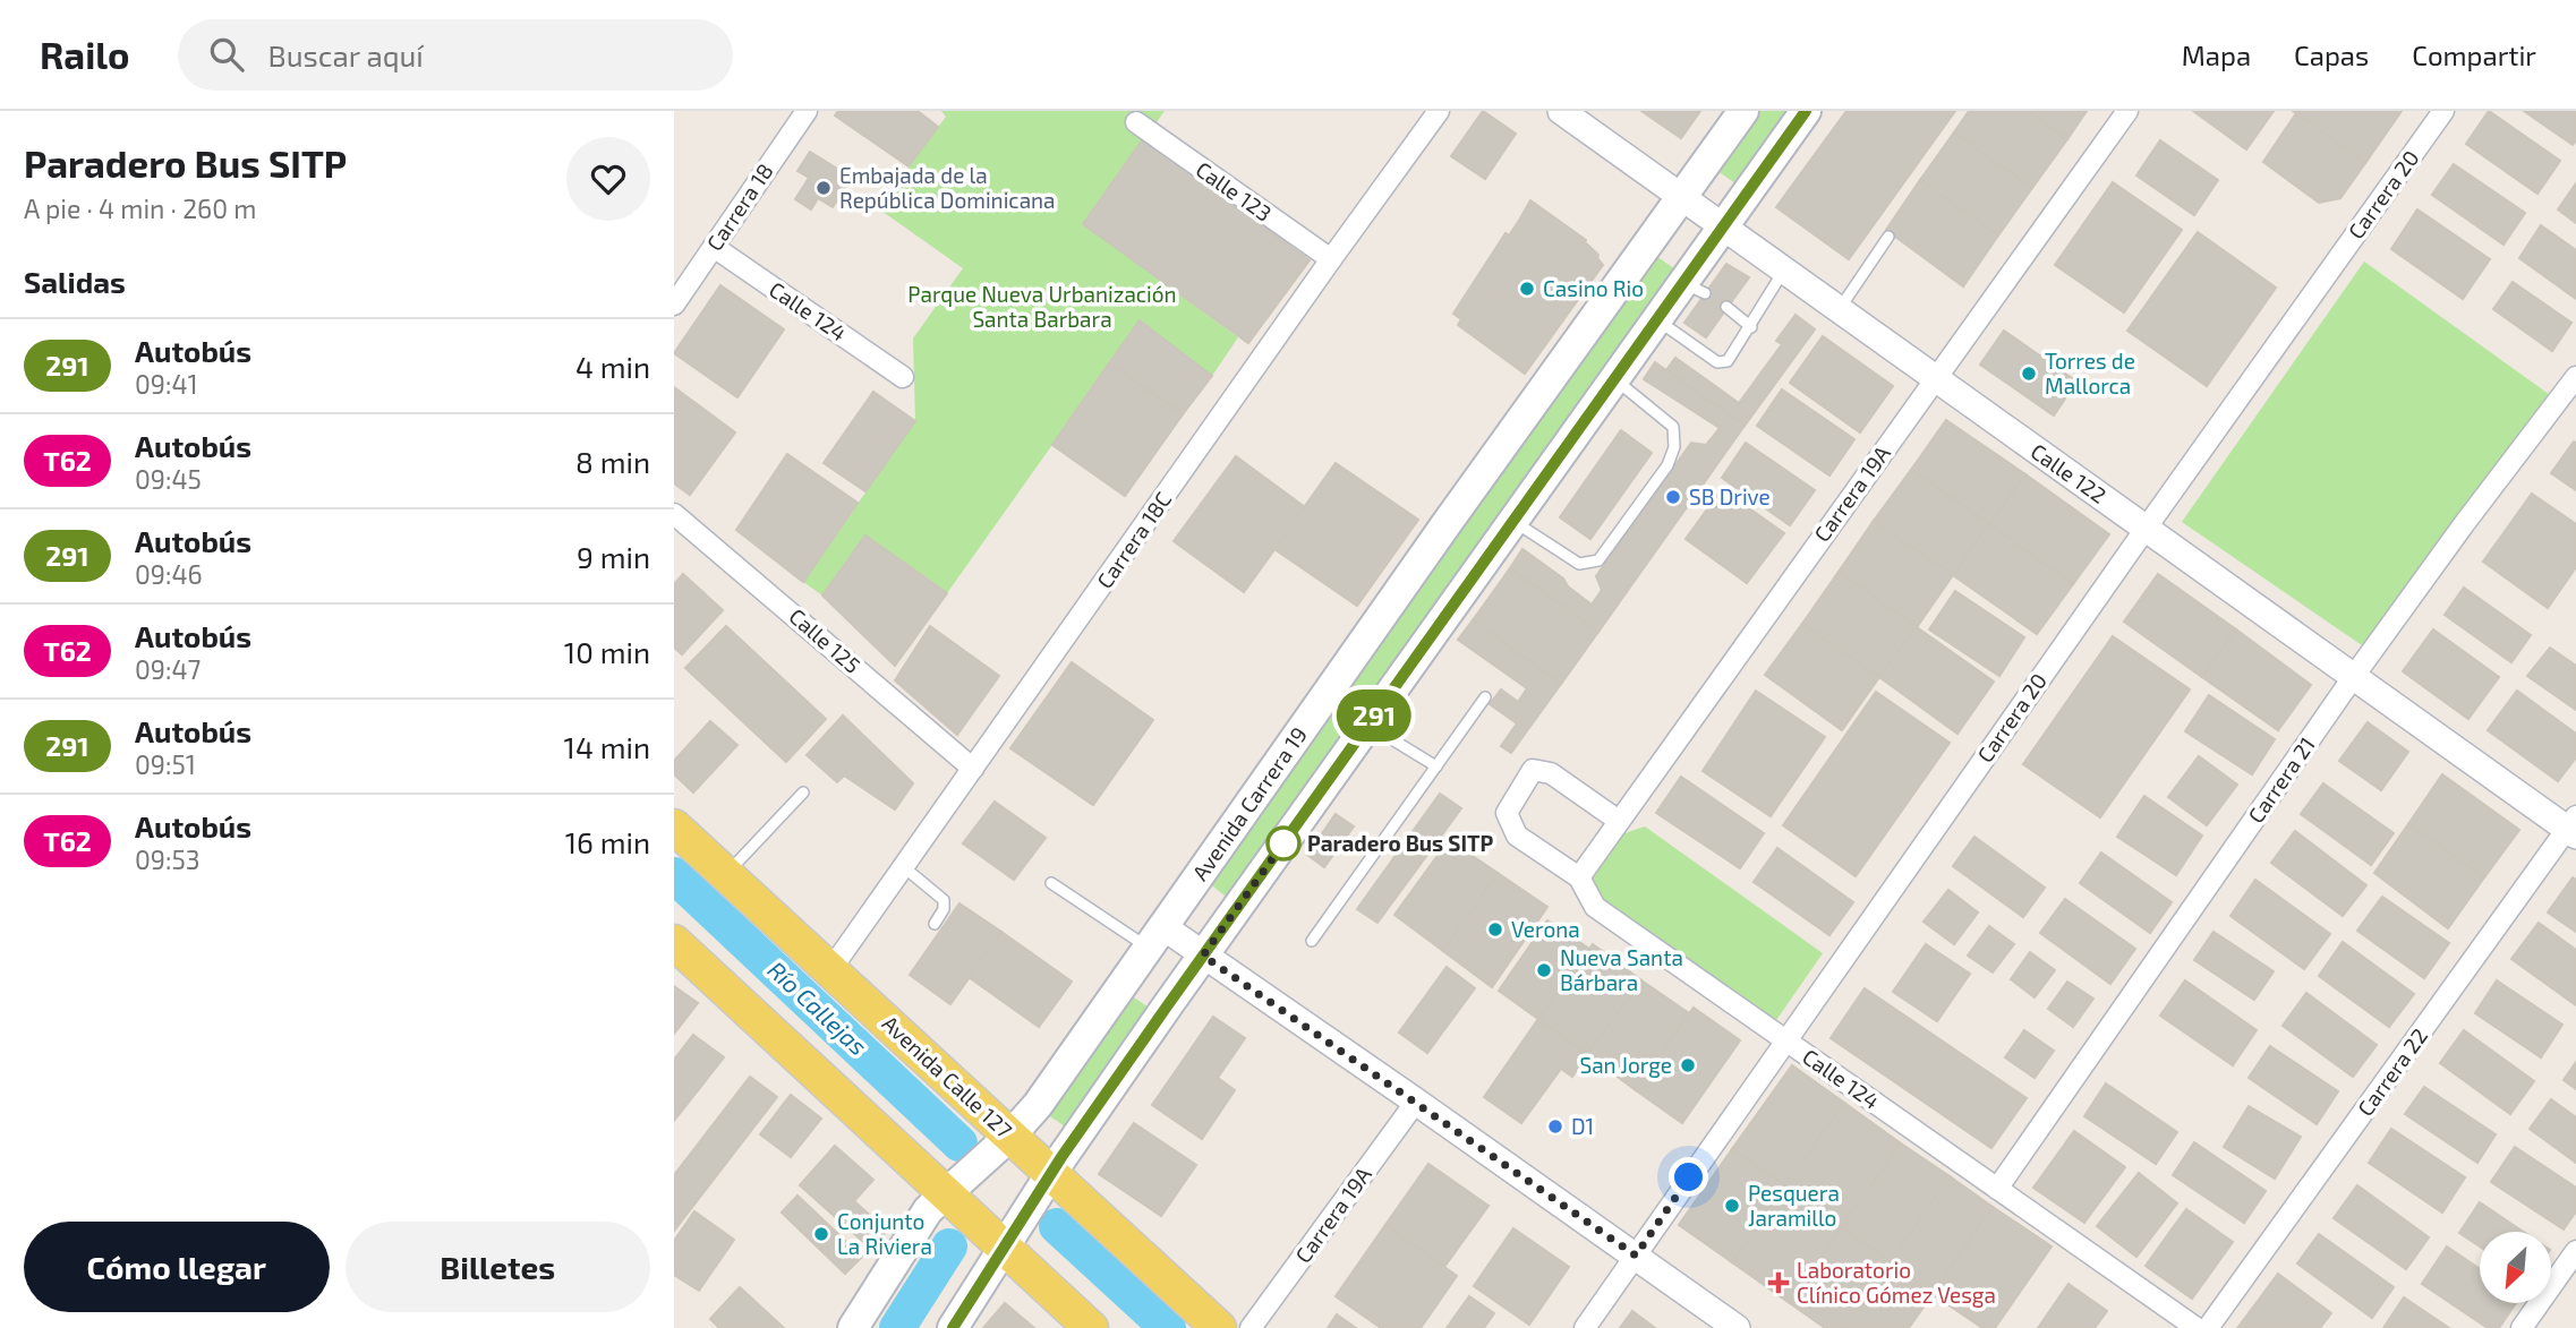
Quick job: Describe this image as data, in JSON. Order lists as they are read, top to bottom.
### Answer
{
  "streets": {
    "main road": ["Avenida Carrera 19", "Avenida Calle 127"],
    "street": [
      "Calle 123",
      "Carrera 20",
      "Carrera 18",
      "Calle 124",
      "Calle 122",
      "Carrera 19A",
      "Carrera 18C",
      "Calle 125",
      "Carrera 21",
      "Carrera 22"
    ]
  },
  "crossings": [
    ["Calle 123", "Carrera 18C"],
    ["Carrera 20", "Calle 124"],
    ["Carrera 20", "Calle 122"],
    ["Carrera 18", "Calle 124"],
    ["Calle 124", "Carrera 19A"],
    ["Calle 124", "Carrera 21"],
    ["Calle 122", "Carrera 19A"],
    ["Calle 122", "Carrera 21"],
    ["Calle 122", "Avenida Carrera 19"],
    ["Calle 122", "Carrera 22"],
    ["Carrera 18C", "Calle 125"],
    ["Carrera 18C", "Avenida Calle 127"],
    ["Avenida Carrera 19", "Avenida Calle 127"]
  ],
  "water": ["Río Callejas"],
  "parks": ["Parque Nueva Urbanización Santa Barbara"],
  "places": {
    "other": [
      "Embajada de la República Dominicana",
      "Casino Rio",
      "Torres de Mallorca",
      "SB Drive",
      "Paradero Bus SITP",
      "Verona",
      "Nueva Santa Bárbara",
      "San Jorge",
      "D1",
      "Pesquera Jaramillo",
      "Conjunto La Riviera"
    ],
    "health": ["Laboratorio Clínico Gómez Vesga"]
  },
  "lines": ["bus line 291"],
  "north": "bottom left",
  "page": {
    "header": "Railo",
    "search": "Buscar aquí",
    "nav": ["Mapa", "Capas", "Compartir"],
    "heading": [
      ["Paradero Bus SITP", "A pie · 4 min · 260 m"],
      "Salidas"
    ],
    "on_map": "291",
    "list": [
      {
        "mark": "291",
        "name": "Autobús",
        "note": "09:41",
        "value": "4 min"
      },
      {
        "mark": "T62",
        "name": "Autobús",
        "note": "09:45",
        "value": "8 min"
      },
      {
        "mark": "291",
        "name": "Autobús",
        "note": "09:46",
        "value": "9 min"
      },
      {
        "mark": "T62",
        "name": "Autobús",
        "note": "09:47",
        "value": "10 min"
      },
      {
        "mark": "291",
        "name": "Autobús",
        "note": "09:51",
        "value": "14 min"
      },
      {
        "mark": "T62",
        "name": "Autobús",
        "note": "09:53",
        "value": "16 min"
      }
    ],
    "buttons": ["Cómo llegar", "Billetes"]
  }
}
